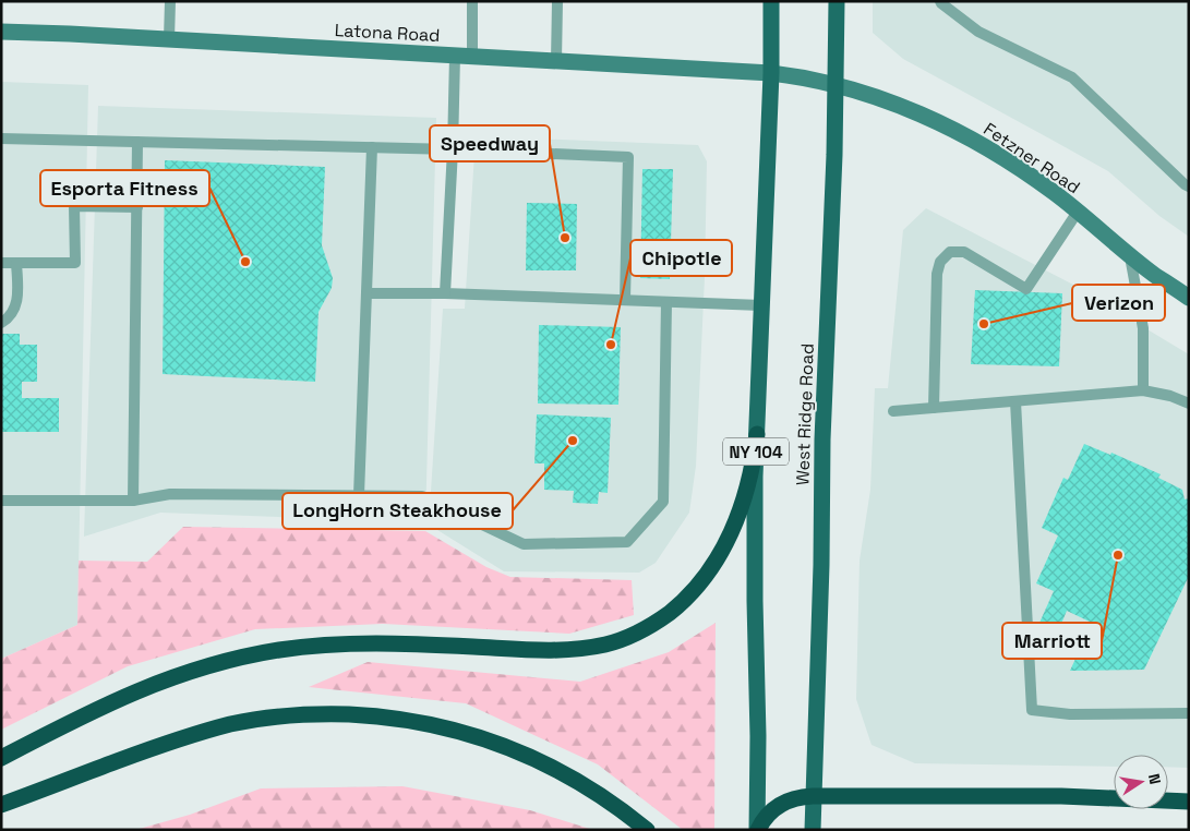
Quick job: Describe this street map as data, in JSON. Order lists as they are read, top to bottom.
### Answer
{
  "streets": {
    "main road": ["West Ridge Road", "NY 104"],
    "street": ["Latona Road", "Fetzner Road"]
  },
  "crossings": [
    ["Latona Road", "Fetzner Road"],
    ["Latona Road", "NY 104"],
    ["Fetzner Road", "West Ridge Road"],
    ["Fetzner Road", "NY 104"]
  ],
  "places": [
    "Speedway",
    "Esporta Fitness",
    "Verizon",
    "Chipotle",
    "LongHorn Steakhouse",
    "Marriott"
  ],
  "north": "right"
}
